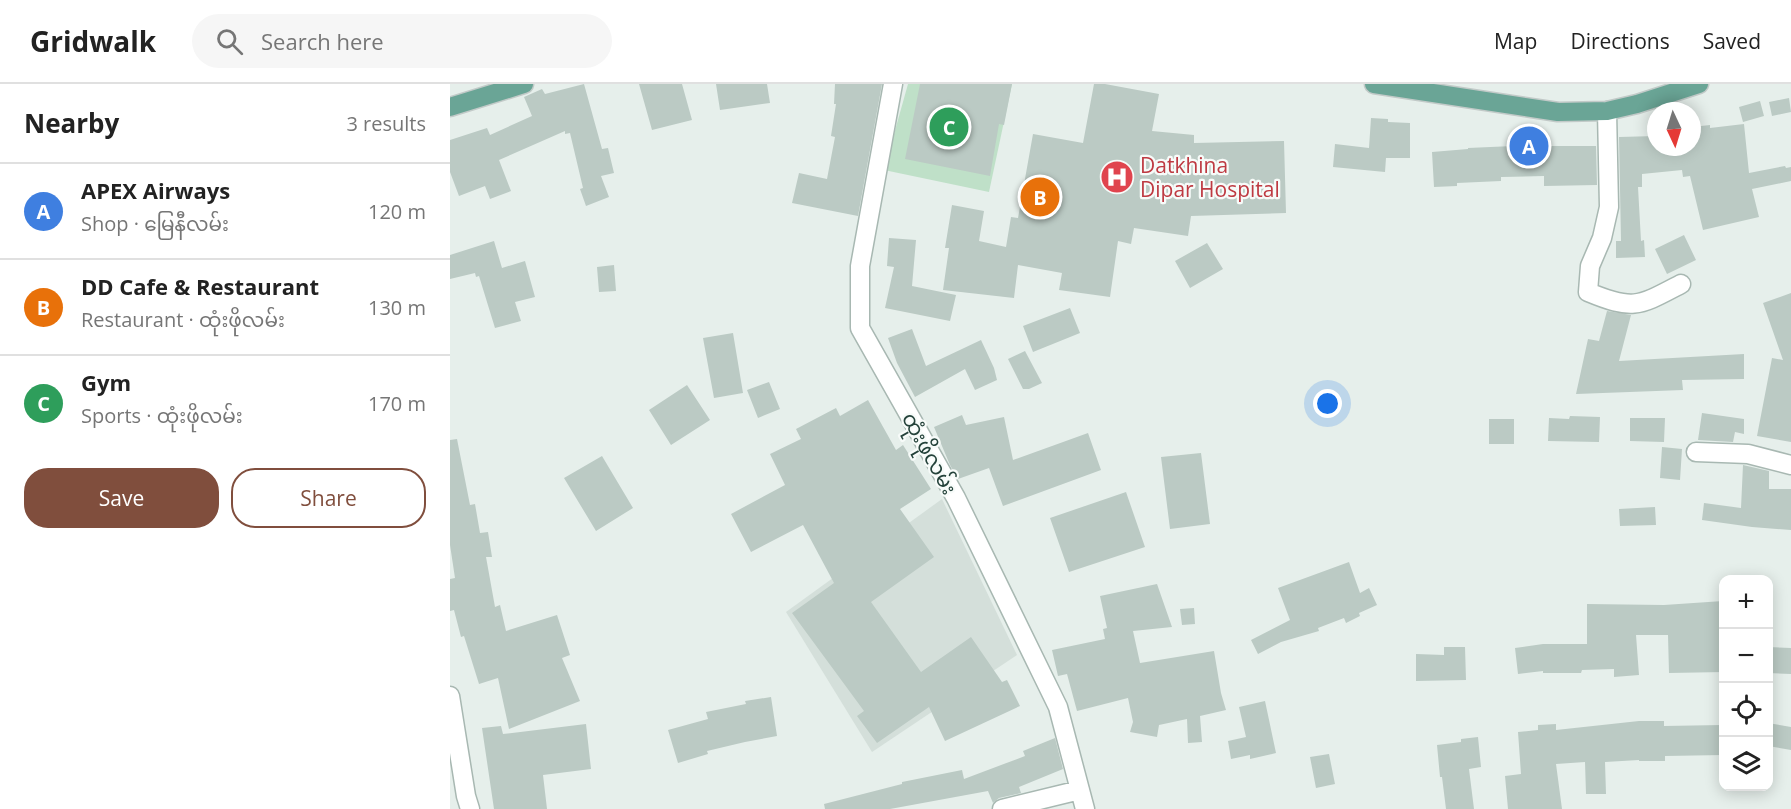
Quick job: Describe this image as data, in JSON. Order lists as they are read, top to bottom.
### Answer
{
  "streets": {
    "street": ["ထုံးဖိုလမ်း"]
  },
  "places": {
    "hospital": ["Datkhina Dipar Hospital"]
  },
  "north": "bottom",
  "page": {
    "header": "Gridwalk",
    "search": "Search here",
    "nav": ["Map", "Directions", "Saved"],
    "heading": ["Nearby", "3 results"],
    "pins": ["C", "A", "B"],
    "list": [
      {
        "mark": "A",
        "name": "APEX Airways",
        "note": "Shop · မြေနီလမ်း",
        "value": "120 m"
      },
      {
        "mark": "B",
        "name": "DD Cafe & Restaurant",
        "note": "Restaurant · ထုံးဖိုလမ်း",
        "value": "130 m"
      },
      {
        "mark": "C",
        "name": "Gym",
        "note": "Sports · ထုံးဖိုလမ်း",
        "value": "170 m"
      }
    ],
    "buttons": ["Save", "Share"],
    "map_buttons": ["+", "−"]
  }
}
